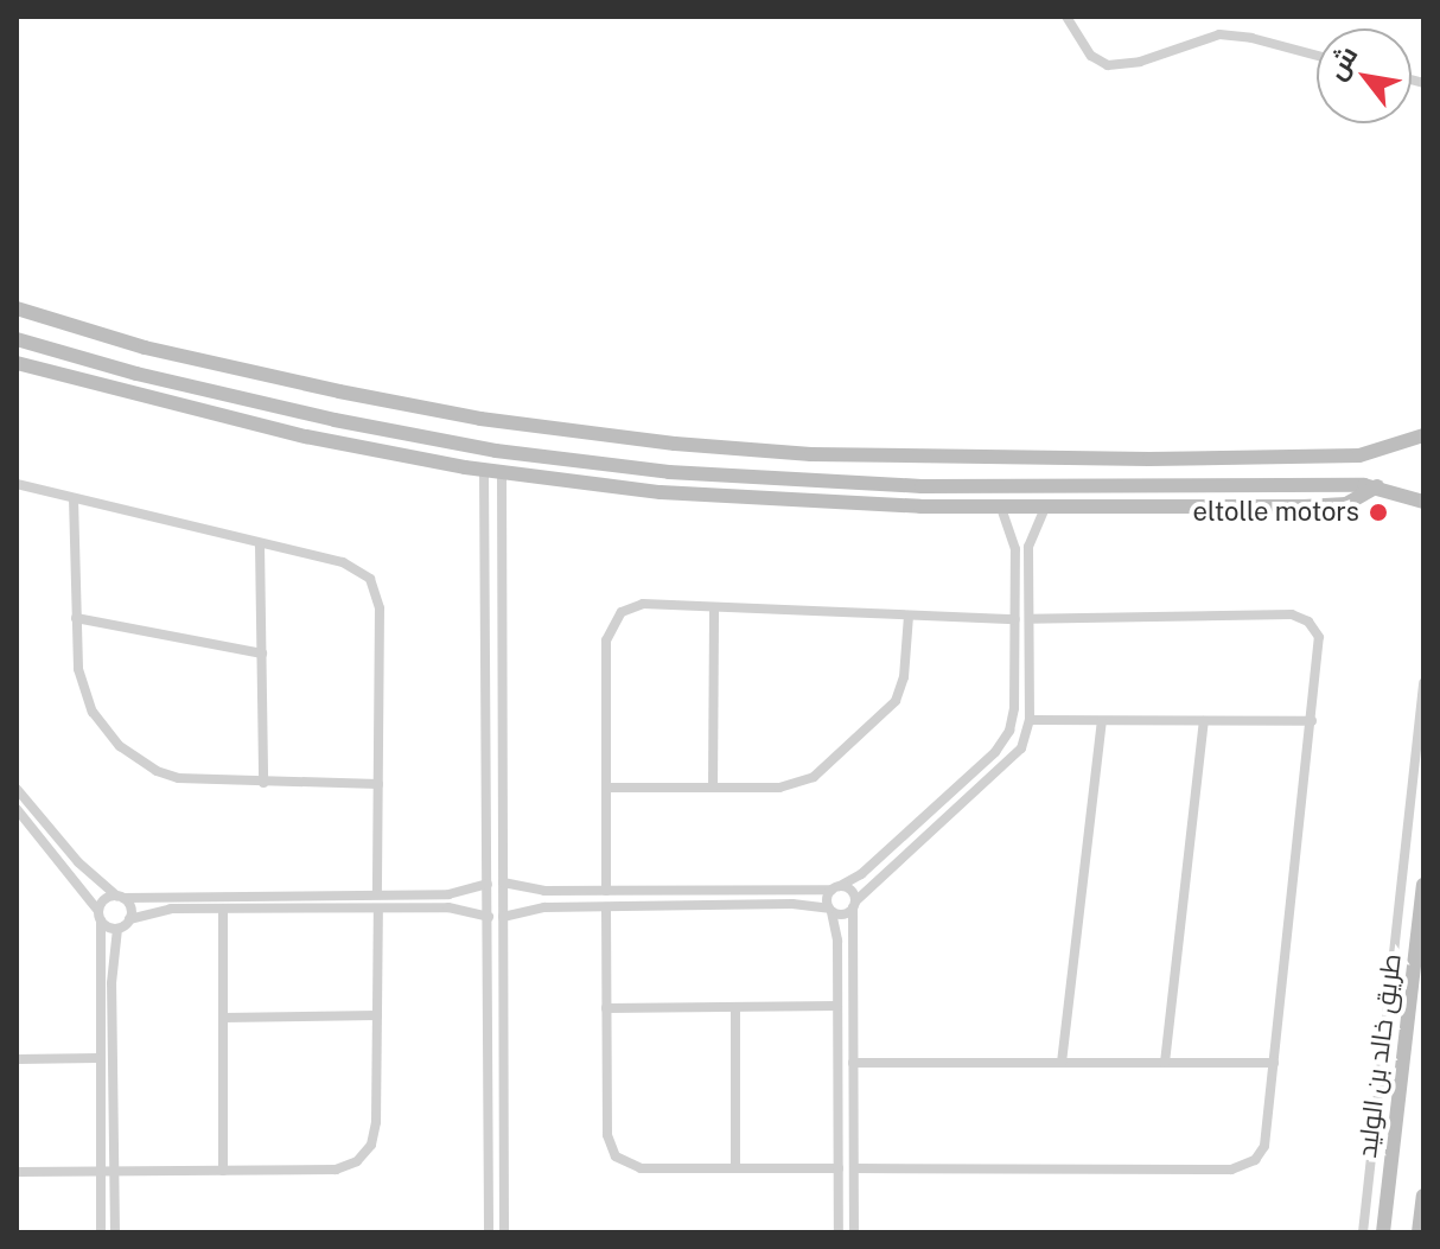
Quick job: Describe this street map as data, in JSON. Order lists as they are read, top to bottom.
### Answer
{
  "streets": {
    "main road": ["طريق خالد بن الوليد"]
  },
  "places": ["eltolle motors"],
  "north": "top left"
}
